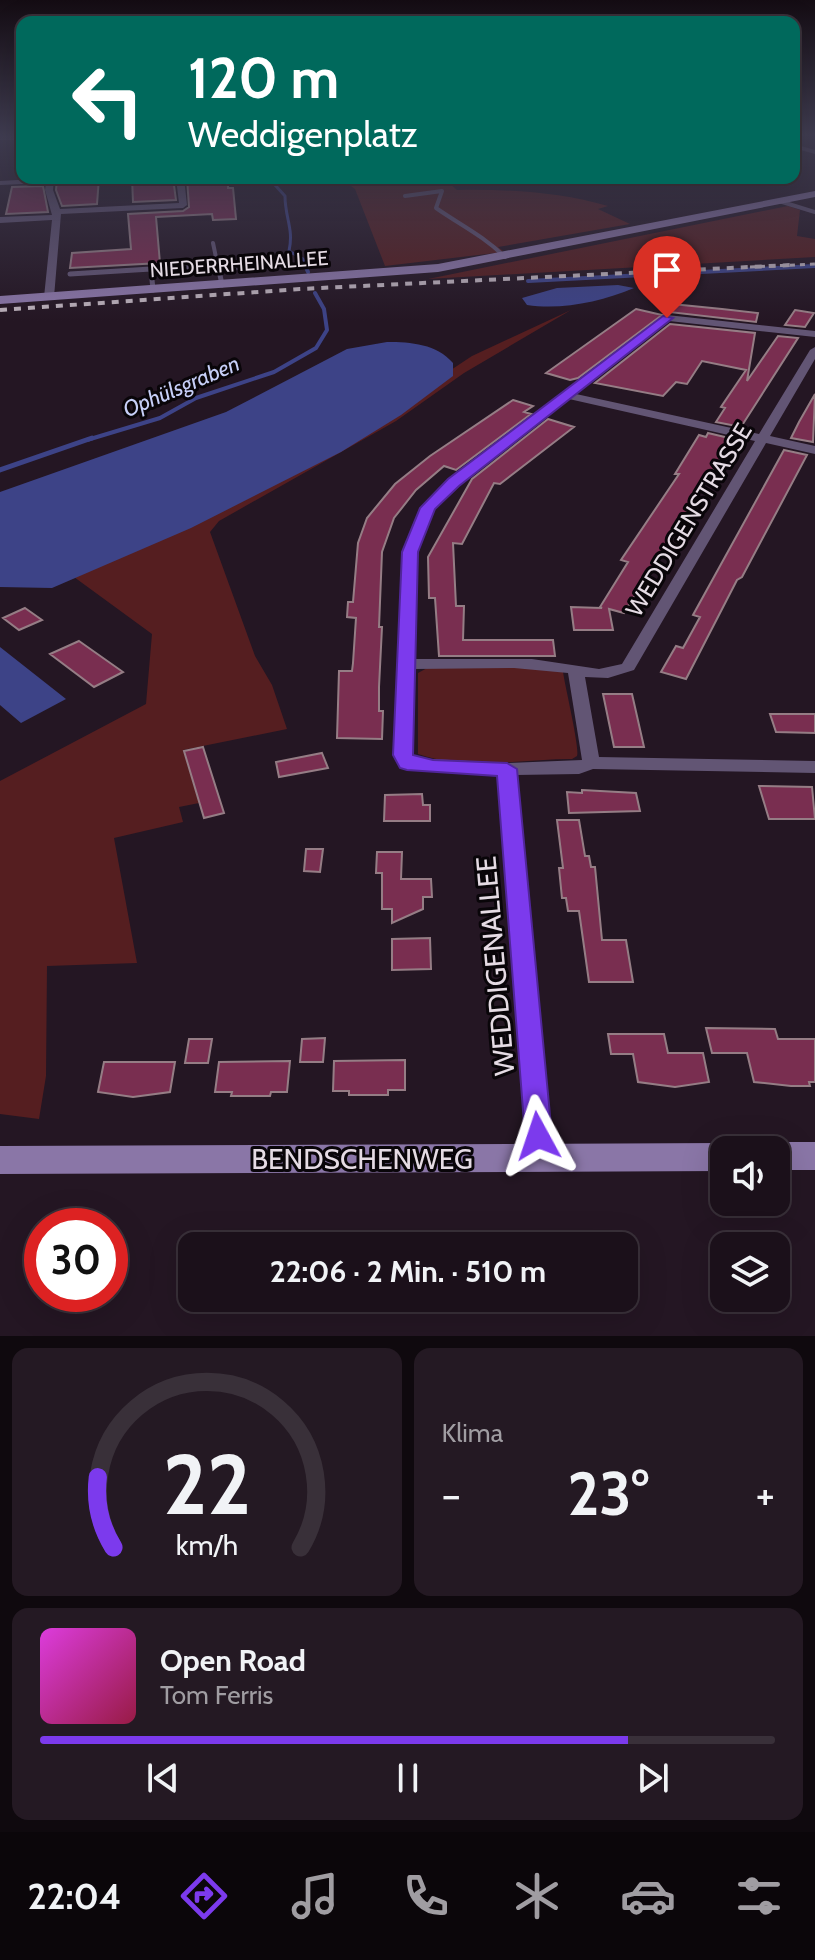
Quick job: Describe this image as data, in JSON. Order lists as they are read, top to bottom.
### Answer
{
  "streets": {
    "main road": ["NIEDERRHEINALLEE", "BENDSCHENWEG"],
    "street": ["WEDDIGENSTRASSE", "WEDDIGENALLEE"]
  },
  "crossings": [
    ["WEDDIGENALLEE", "BENDSCHENWEG"]
  ],
  "water": ["Ophülsgraben"],
  "page": {
    "turn": ["120 m", "Weddigenplatz"],
    "limit": "30",
    "trip": "22:06 · 2 Min. · 510 m",
    "tile": "Klima",
    "heat": ["−", "23°", "+"],
    "song": ["Open Road", "Tom Ferris"],
    "tabs": "22:04",
    "gauge": ["22", "km/h"]
  }
}
